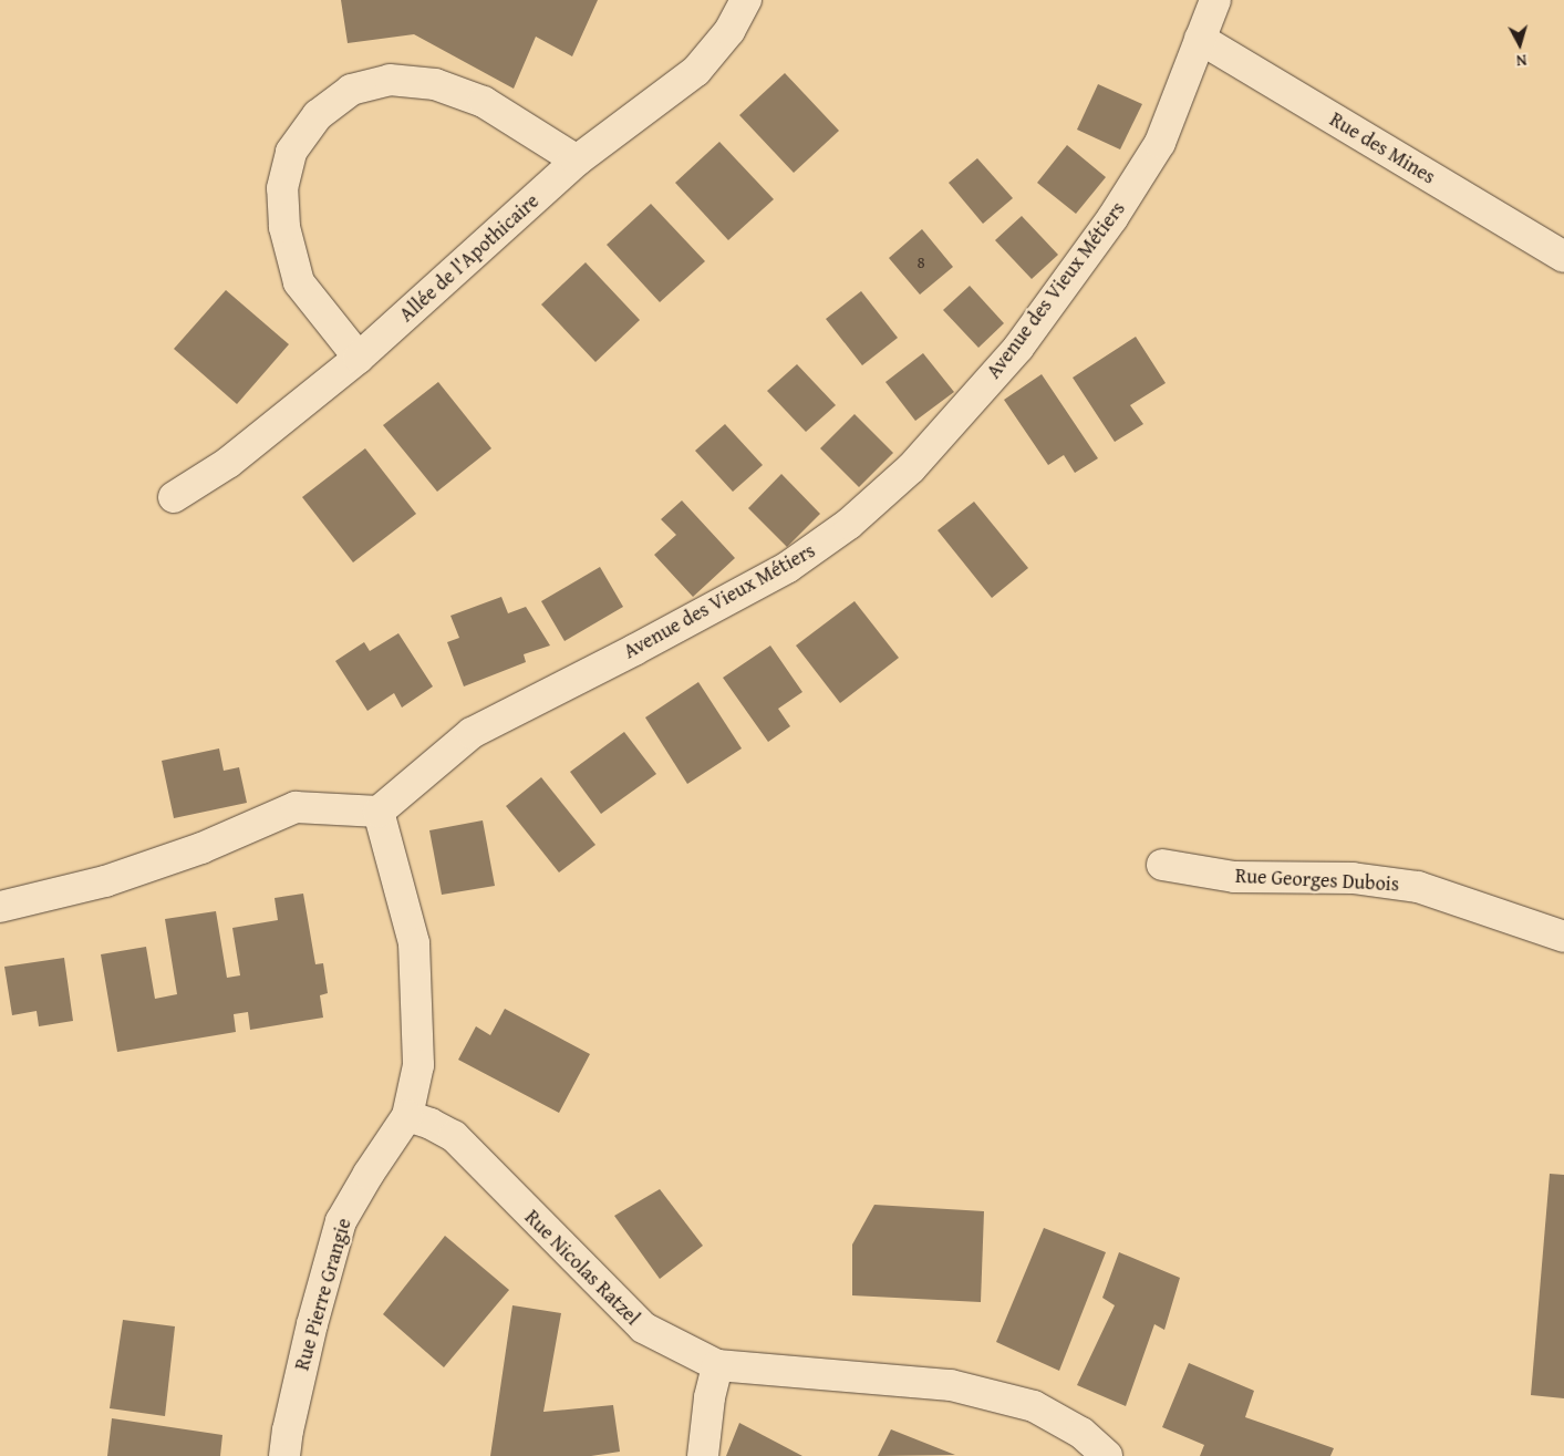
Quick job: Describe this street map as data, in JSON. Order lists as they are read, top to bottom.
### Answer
{
  "streets": {
    "street": [
      "Rue des Mines",
      "Allée de l'Apothicaire",
      "Avenue des Vieux Métiers",
      "Rue Georges Dubois",
      "Rue Nicolas Ratzel",
      "Rue Pierre Grangie"
    ]
  },
  "crossings": [
    ["Rue des Mines", "Avenue des Vieux Métiers"],
    ["Rue Nicolas Ratzel", "Rue Pierre Grangie"]
  ],
  "house_numbers": ["8"],
  "north": "bottom"
}
